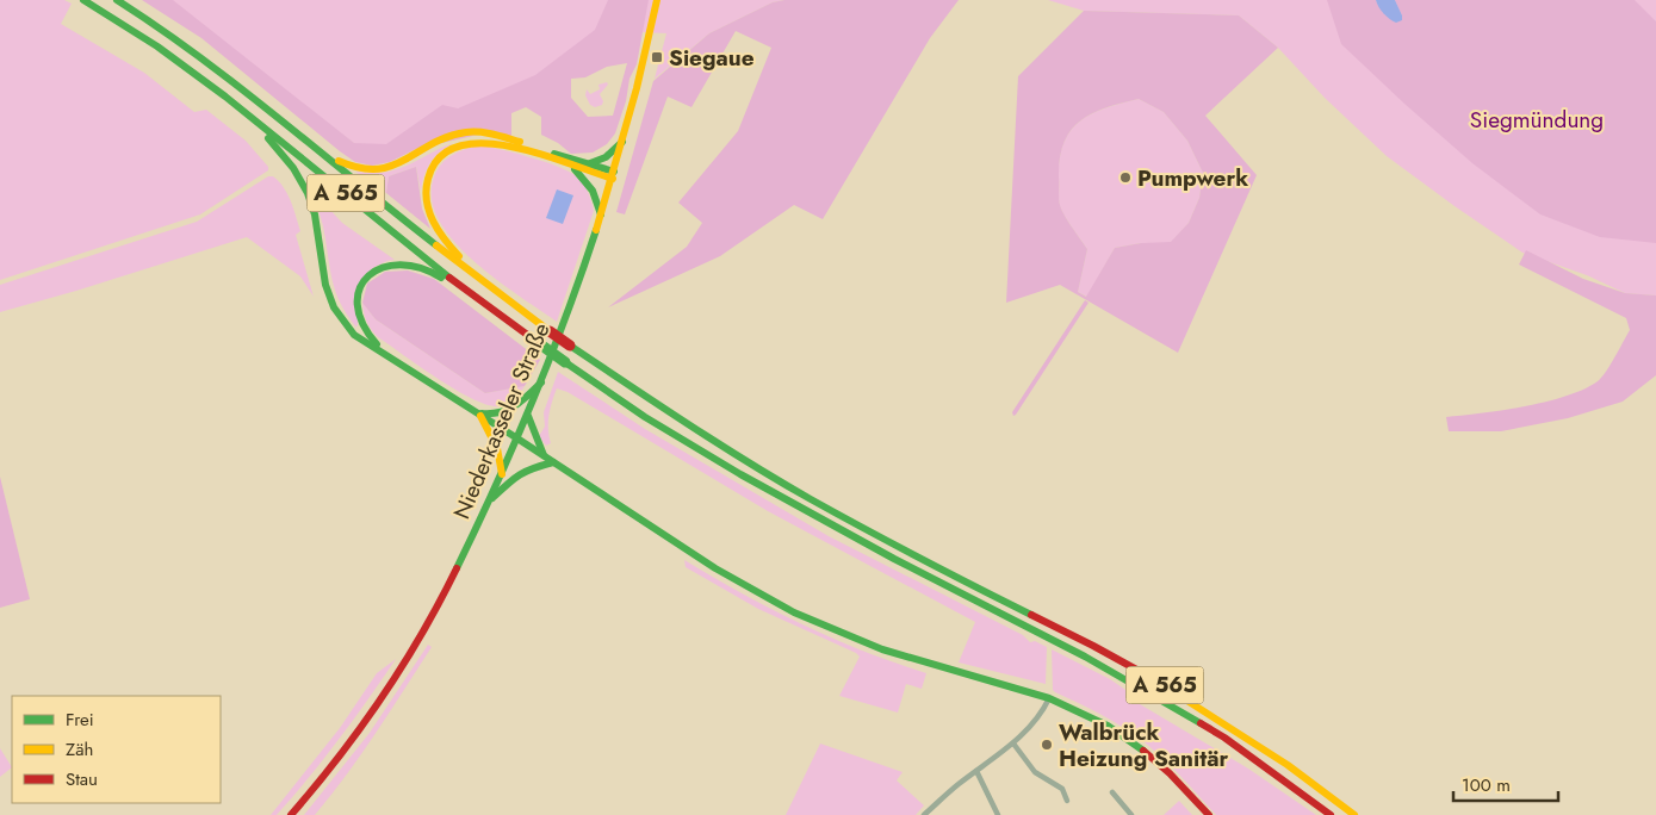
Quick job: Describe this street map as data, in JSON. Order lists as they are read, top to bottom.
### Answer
{
  "streets": {
    "main road": ["A 565", "Niederkasseler Straße"]
  },
  "parks": ["Siegmündung"],
  "places": {
    "transit": ["Siegaue"],
    "other": ["Pumpwerk", "Walbrück Heizung Sanitär"]
  },
  "legend": ["Frei", "Zäh", "Stau"],
  "scale_bar": "100 m"
}
